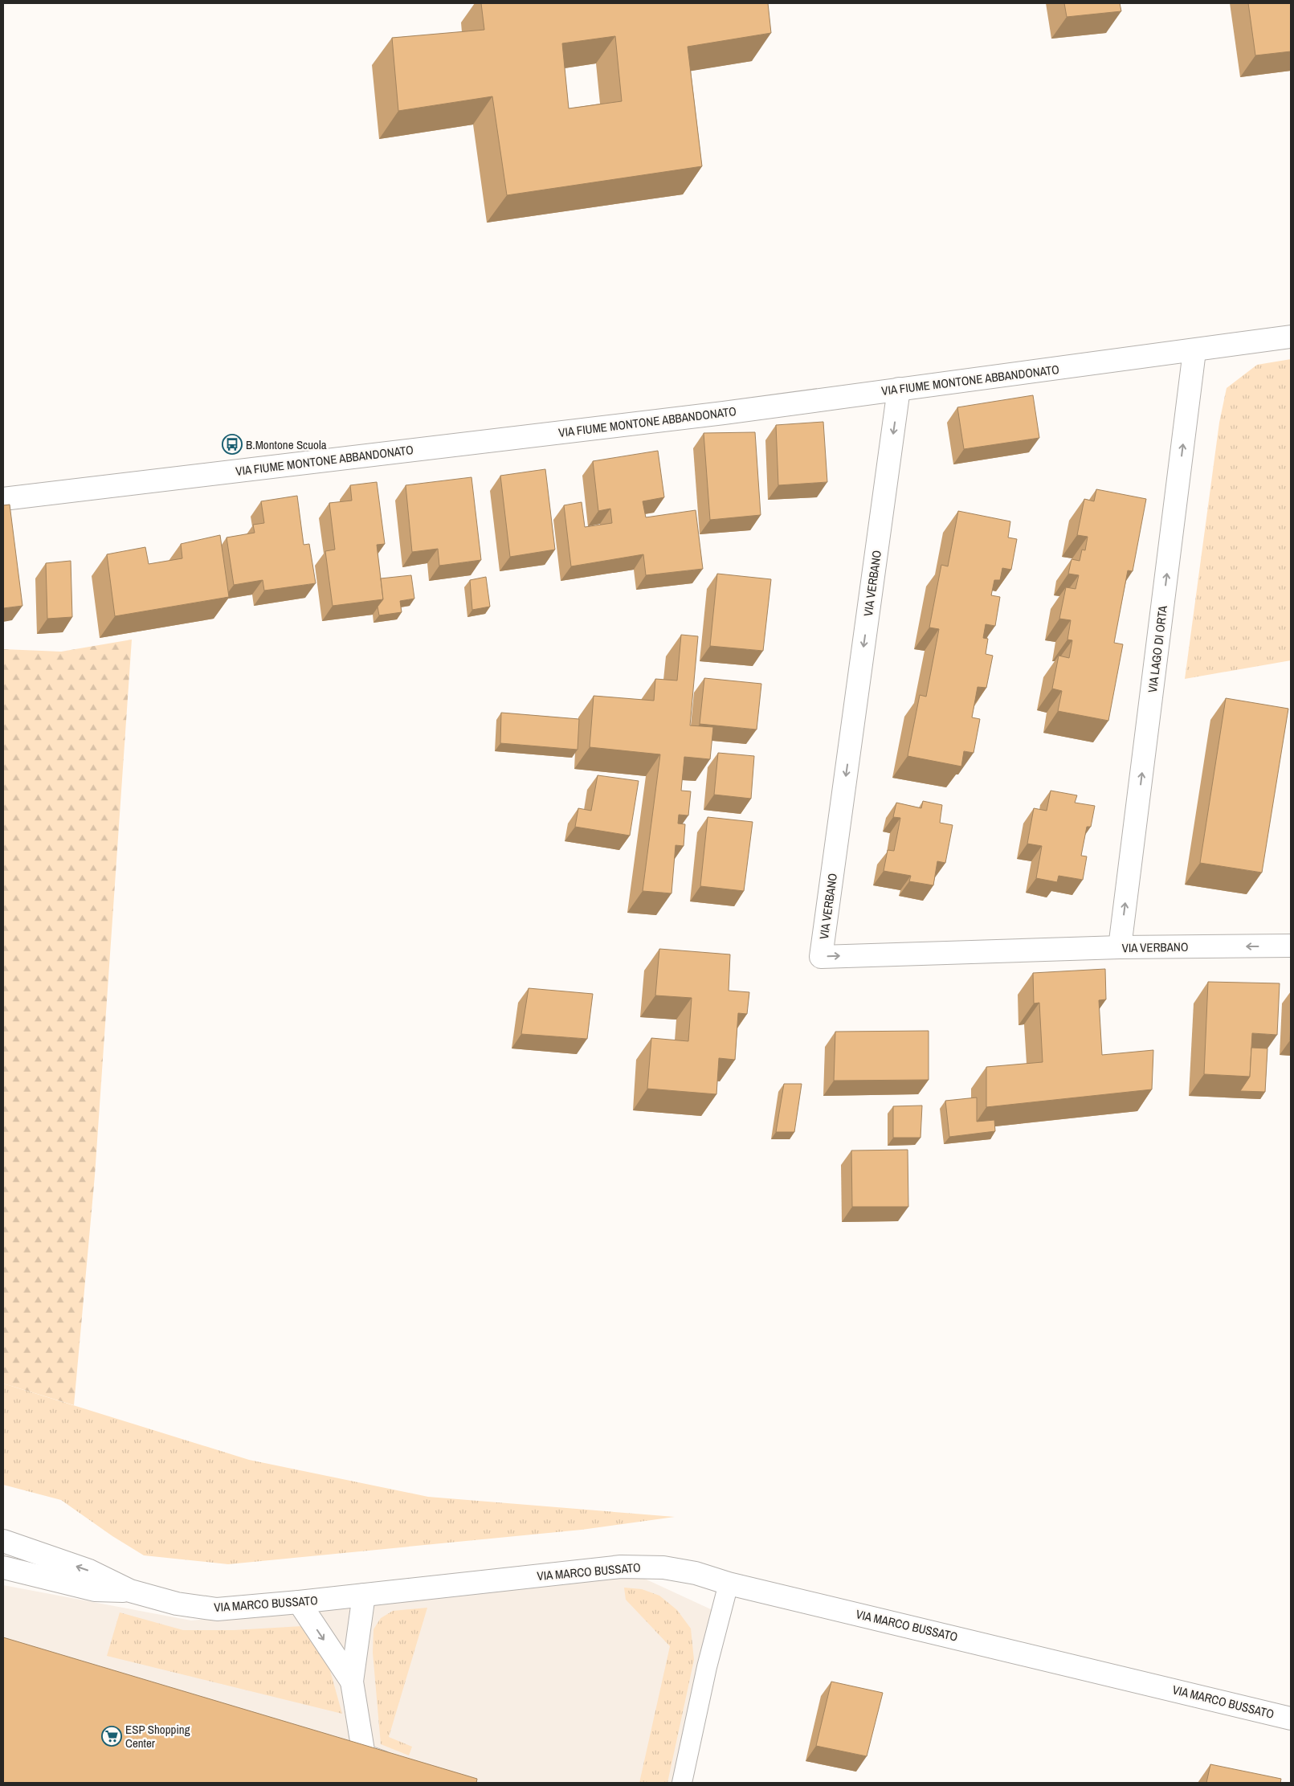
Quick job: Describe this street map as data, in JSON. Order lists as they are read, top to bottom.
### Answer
{
  "streets": {
    "street": [
      "VIA FIUME MONTONE ABBANDONATO",
      "VIA VERBANO",
      "VIA LAGO DI ORTA",
      "VIA MARCO BUSSATO"
    ]
  },
  "crossings": [
    ["VIA FIUME MONTONE ABBANDONATO", "VIA VERBANO"],
    ["VIA FIUME MONTONE ABBANDONATO", "VIA LAGO DI ORTA"],
    ["VIA VERBANO", "VIA LAGO DI ORTA"]
  ],
  "one_way": ["VIA LAGO DI ORTA"],
  "places": {
    "bus stop": ["B.Montone Scuola"],
    "supermarket": ["ESP Shopping Center"]
  }
}
